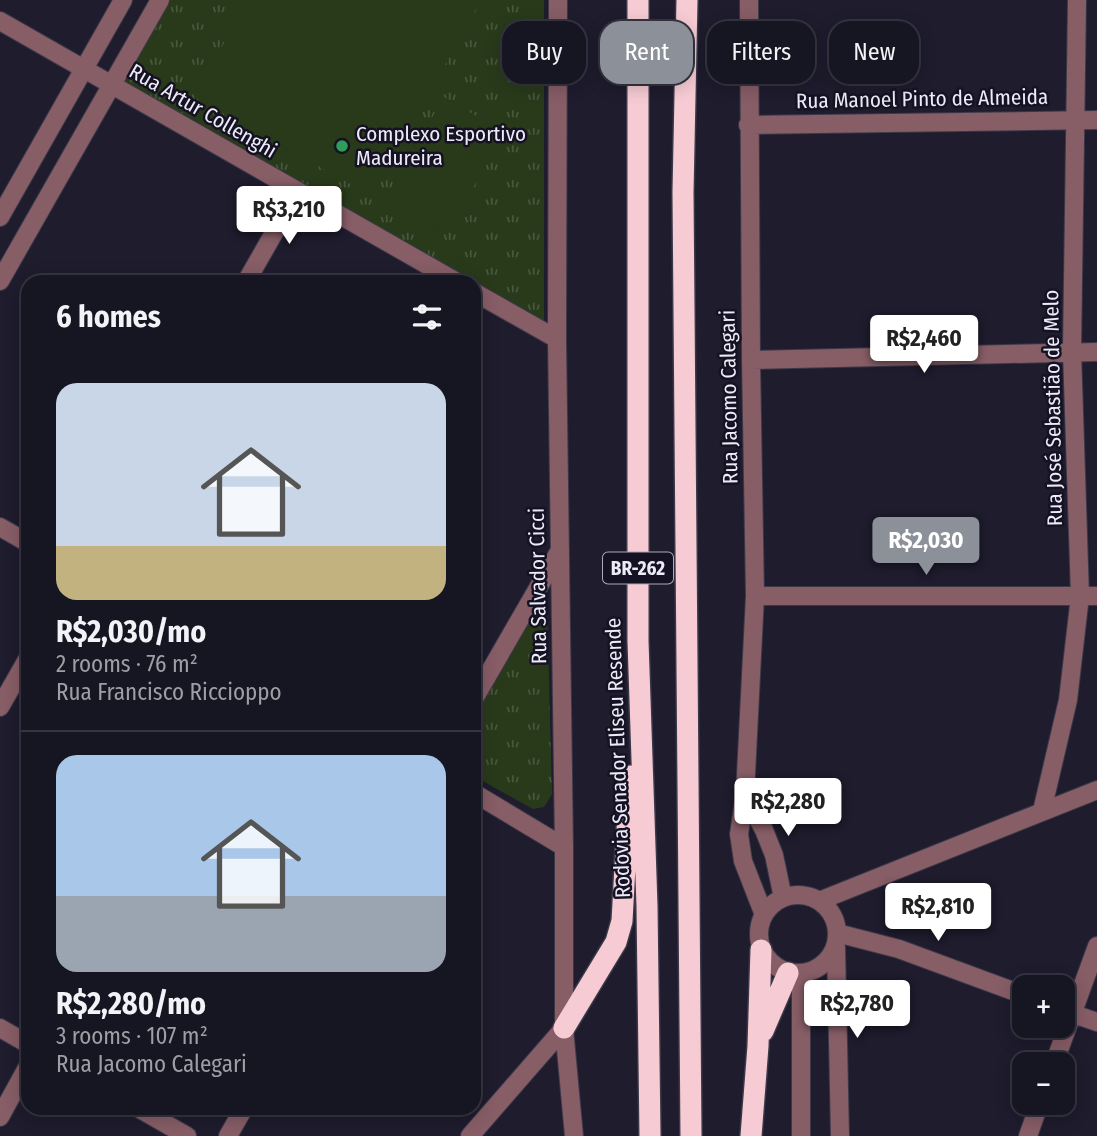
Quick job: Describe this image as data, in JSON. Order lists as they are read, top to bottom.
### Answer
{
  "streets": {
    "highway": ["BR-262", "Rodovia Senador Eliseu Resende"],
    "street": [
      "Rua Manoel Pinto de Almeida",
      "Rua Artur Collenghi",
      "Rua Jacomo Calegari",
      "Rua José Sebastião de Melo",
      "Rua Salvador Cicci"
    ]
  },
  "crossings": [
    ["Rua Manoel Pinto de Almeida", "Rua Jacomo Calegari"],
    ["Rua Manoel Pinto de Almeida", "Rua José Sebastião de Melo"]
  ],
  "places": ["Complexo Esportivo Madureira"],
  "page": {
    "chip": [
      "Buy",
      "Rent",
      "Filters",
      "New"
    ],
    "price": [
      "R$3,210",
      "R$2,460",
      "R$2,030",
      "R$2,280",
      "R$2,810",
      "R$2,780"
    ],
    "heading": "6 homes",
    "list": [
      {
        "name": "R$2,030/mo",
        "note": "2 rooms · 76 m² · Rua Francisco Riccioppo"
      },
      {
        "name": "R$2,280/mo",
        "note": "3 rooms · 107 m² · Rua Jacomo Calegari"
      }
    ],
    "map_buttons": ["+", "−"]
  }
}
